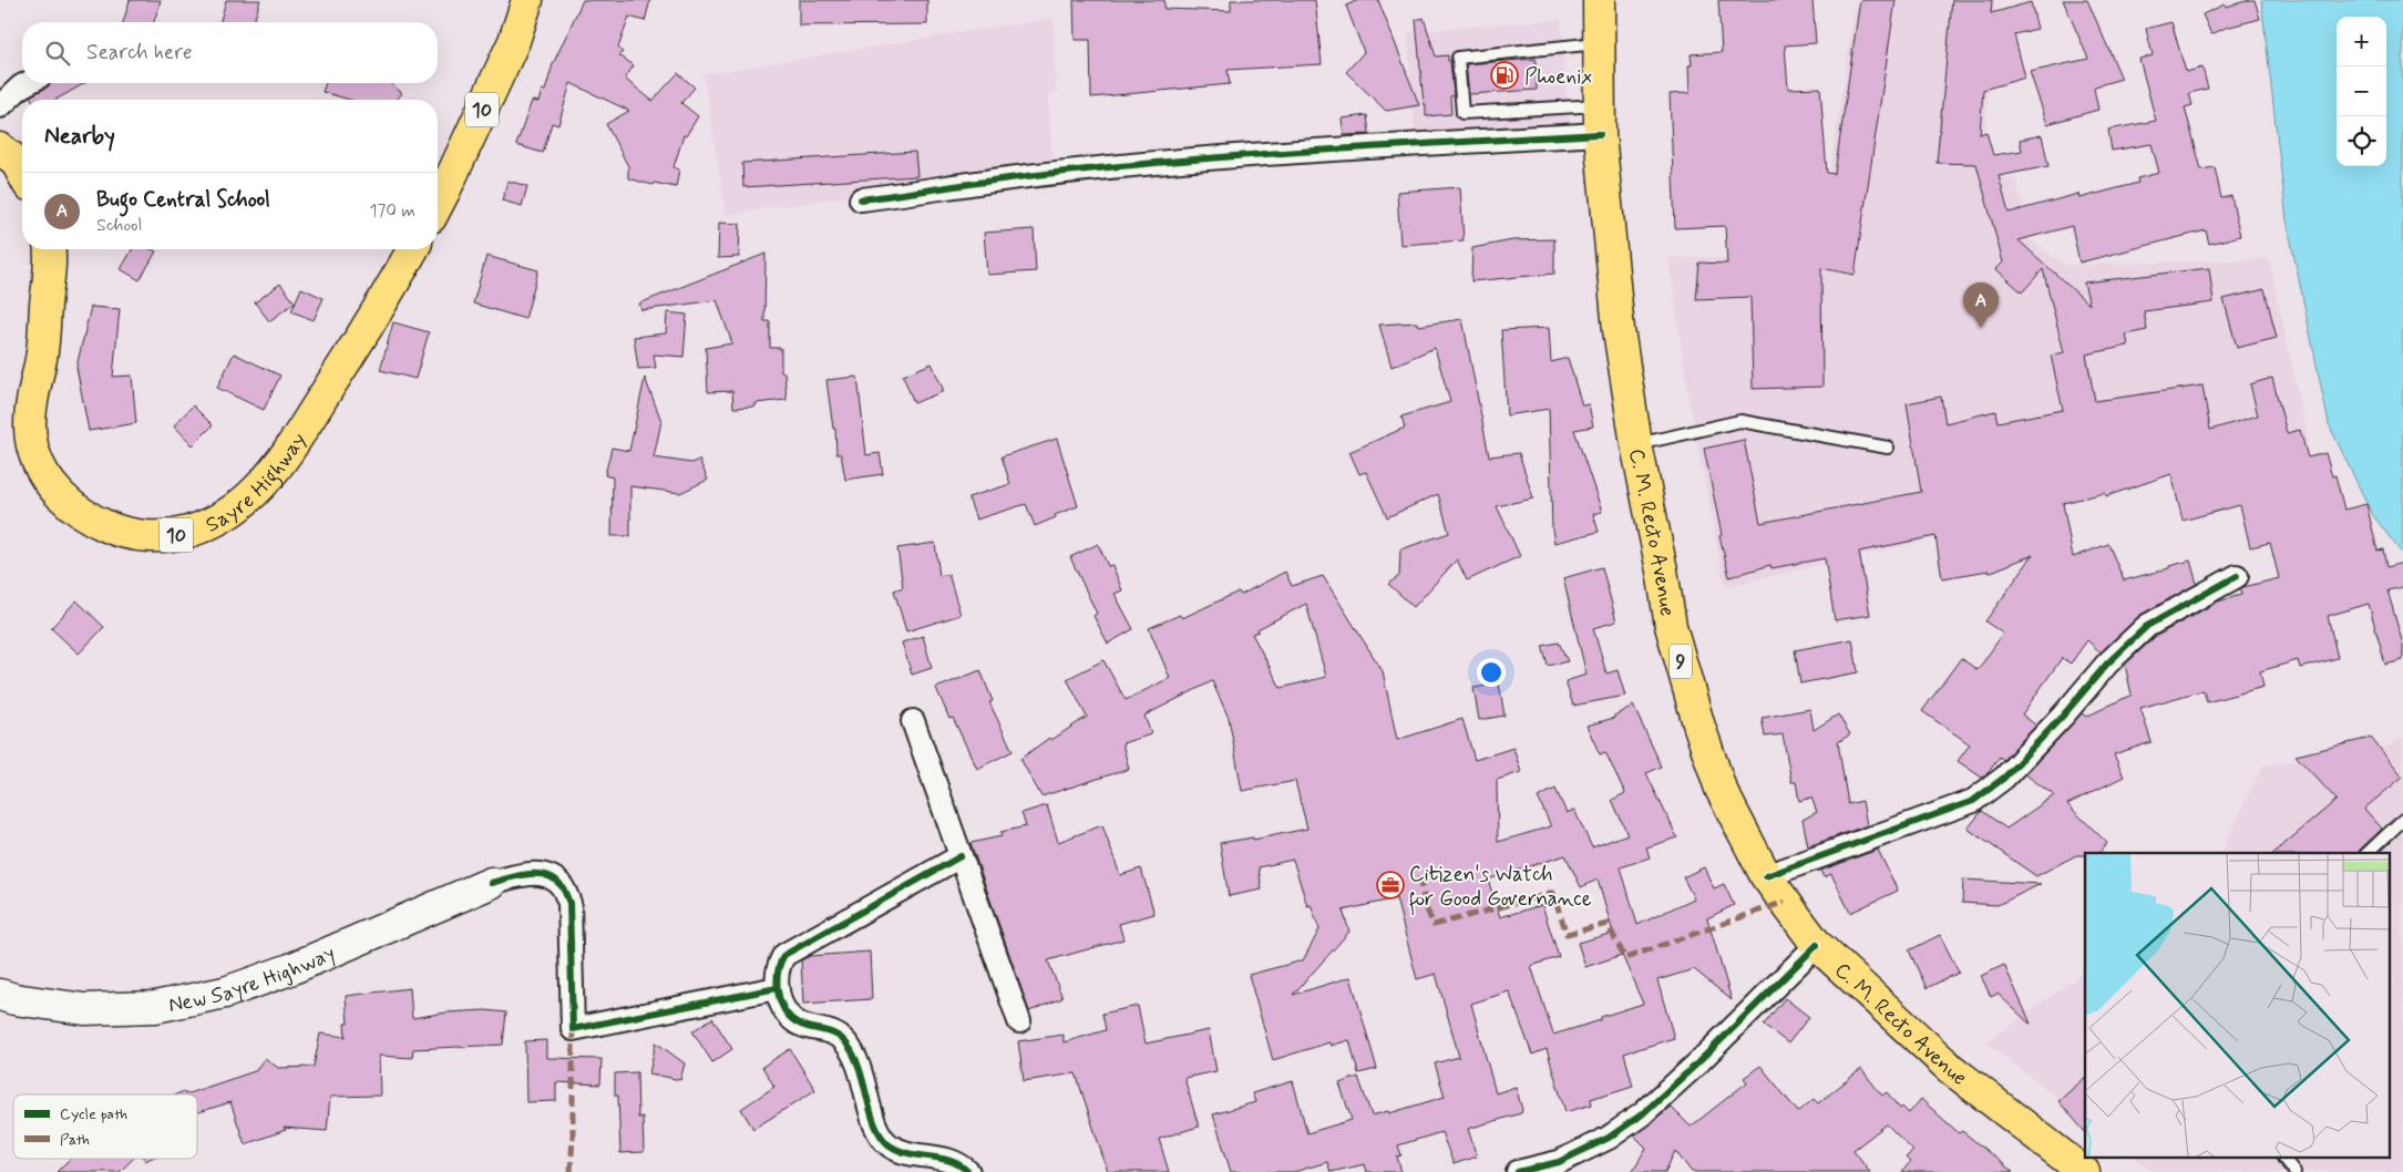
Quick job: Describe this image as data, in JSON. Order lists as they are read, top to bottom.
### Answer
{
  "streets": {
    "highway": [
      "10",
      "Sayre Highway",
      "C. M. Recto Avenue",
      "9"
    ],
    "main road": ["New Sayre Highway"]
  },
  "places": {
    "fuel station": ["Phoenix"],
    "office": ["Citizen's Watch for Good Governance"]
  },
  "legend": ["Cycle path", "Path"],
  "page": {
    "map_buttons": ["+", "−"],
    "search": "Search here",
    "heading": "Nearby",
    "list": [
      {
        "mark": "A",
        "name": "Bugo Central School",
        "note": "School",
        "value": "170 m"
      }
    ],
    "pins": "A"
  }
}
